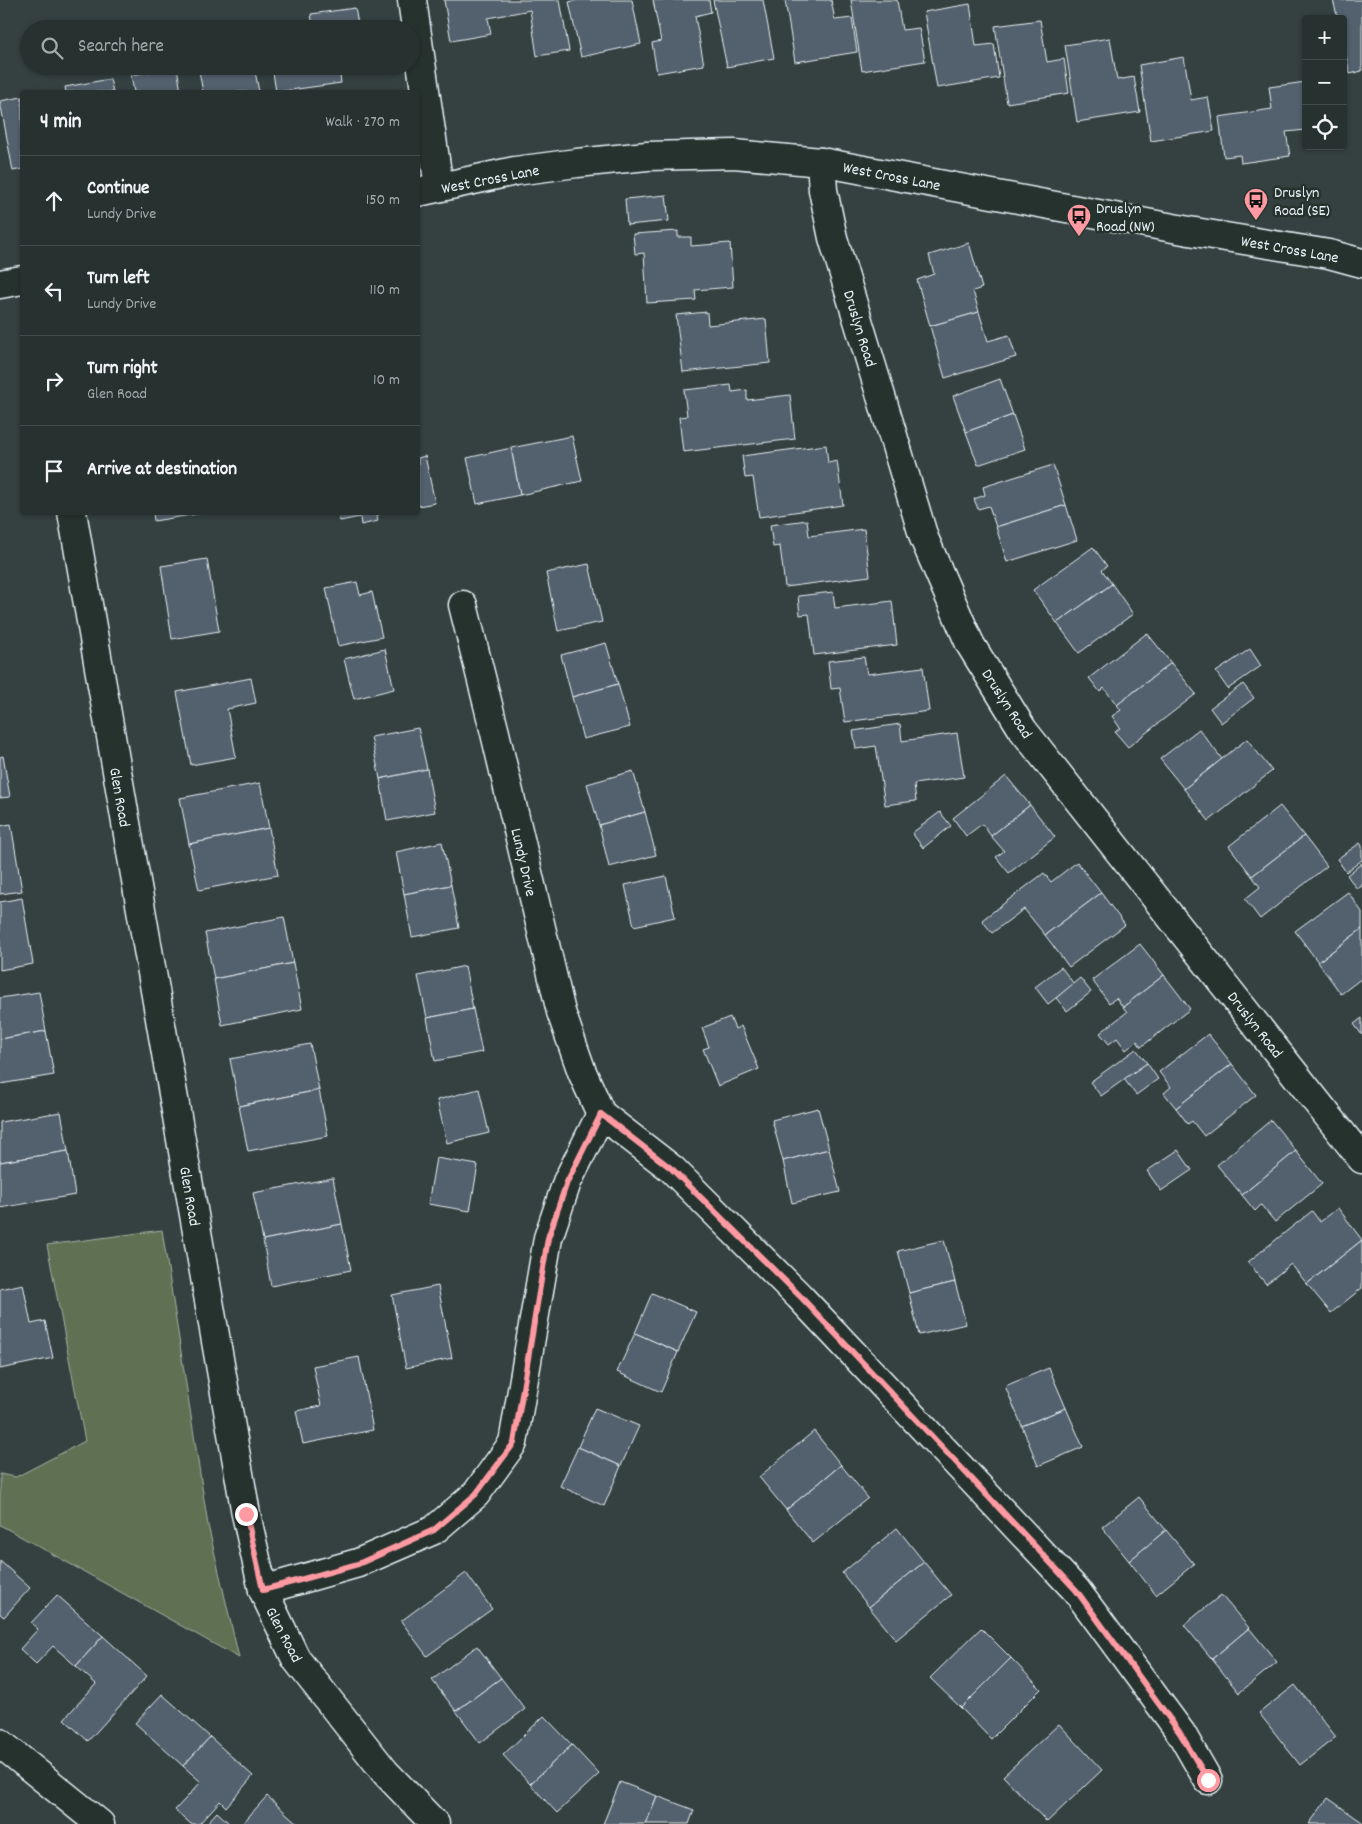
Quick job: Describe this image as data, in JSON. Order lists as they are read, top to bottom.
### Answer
{
  "streets": {
    "street": [
      "West Cross Lane",
      "Druslyn Road",
      "Glen Road",
      "Lundy Drive"
    ]
  },
  "crossings": [
    ["West Cross Lane", "Druslyn Road"]
  ],
  "places": {
    "bus stop": ["Druslyn Road (SE)", "Druslyn Road (NW)"]
  },
  "page": {
    "map_buttons": ["+", "−"],
    "search": "Search here",
    "heading": ["4 min", "Walk · 270 m"],
    "list": [
      ["Continue", "Lundy Drive", "150 m"],
      ["Turn left", "Lundy Drive", "110 m"],
      ["Turn right", "Glen Road", "10 m"],
      "Arrive at destination"
    ]
  }
}
